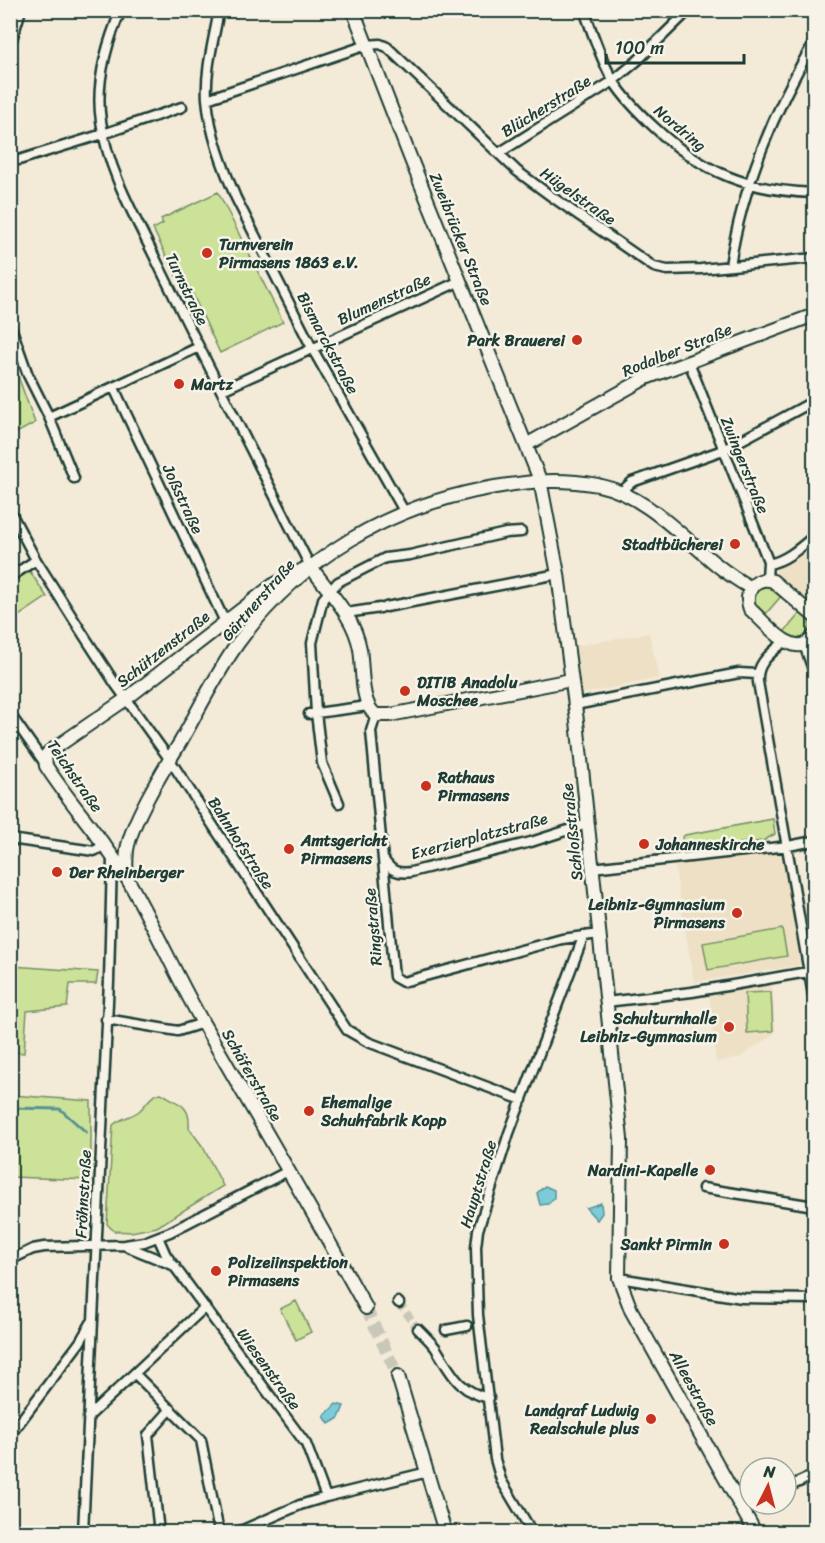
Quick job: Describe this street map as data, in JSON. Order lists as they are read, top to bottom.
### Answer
{
  "streets": {
    "main road": [
      "Zweibrücker Straße",
      "Rodalber Straße",
      "Gärtnerstraße",
      "Schützenstraße",
      "Teichstraße",
      "Schloßstraße",
      "Ringstraße",
      "Schäferstraße",
      "Alleestraße"
    ],
    "street": [
      "Blücherstraße",
      "Nordring",
      "Hügelstraße",
      "Turnstraße",
      "Blumenstraße",
      "Bismarckstraße",
      "Zwingerstraße",
      "Joßstraße",
      "Exerzierplatzstraße",
      "Bahnhofstraße",
      "Hauptstraße",
      "Fröhnstraße",
      "Wiesenstraße"
    ]
  },
  "crossings": [
    ["Blücherstraße", "Nordring"],
    ["Blücherstraße", "Hügelstraße"],
    ["Hügelstraße", "Zweibrücker Straße"],
    ["Zweibrücker Straße", "Blumenstraße"],
    ["Zweibrücker Straße", "Rodalber Straße"],
    ["Zweibrücker Straße", "Gärtnerstraße"],
    ["Zweibrücker Straße", "Schloßstraße"],
    ["Turnstraße", "Blumenstraße"],
    ["Turnstraße", "Gärtnerstraße"],
    ["Turnstraße", "Schützenstraße"],
    ["Turnstraße", "Ringstraße"],
    ["Blumenstraße", "Bismarckstraße"],
    ["Bismarckstraße", "Gärtnerstraße"],
    ["Rodalber Straße", "Zwingerstraße"],
    ["Joßstraße", "Schützenstraße"],
    ["Gärtnerstraße", "Schützenstraße"],
    ["Gärtnerstraße", "Schloßstraße"],
    ["Gärtnerstraße", "Bahnhofstraße"],
    ["Gärtnerstraße", "Ringstraße"],
    ["Gärtnerstraße", "Schäferstraße"],
    ["Schützenstraße", "Teichstraße"],
    ["Schützenstraße", "Bahnhofstraße"],
    ["Schützenstraße", "Ringstraße"],
    ["Teichstraße", "Schäferstraße"],
    ["Teichstraße", "Fröhnstraße"],
    ["Schloßstraße", "Exerzierplatzstraße"],
    ["Schloßstraße", "Alleestraße"],
    ["Exerzierplatzstraße", "Ringstraße"],
    ["Bahnhofstraße", "Hauptstraße"],
    ["Ringstraße", "Hauptstraße"],
    ["Schäferstraße", "Fröhnstraße"]
  ],
  "places": [
    "Turnverein Pirmasens 1863 e.V.",
    "Park Brauerei",
    "Martz",
    "Stadtbücherei",
    "DITIB Anadolu Moschee",
    "Rathaus Pirmasens",
    "Johanneskirche",
    "Amtsgericht Pirmasens",
    "Der Rheinberger",
    "Leibniz-Gymnasium Pirmasens",
    "Schulturnhalle Leibniz-Gymnasium",
    "Ehemalige Schuhfabrik Kopp",
    "Nardini-Kapelle",
    "Sankt Pirmin",
    "Polizeiinspektion Pirmasens",
    "Landgraf Ludwig Realschule plus"
  ],
  "scale_bar": "100 m",
  "north": "top"
}
